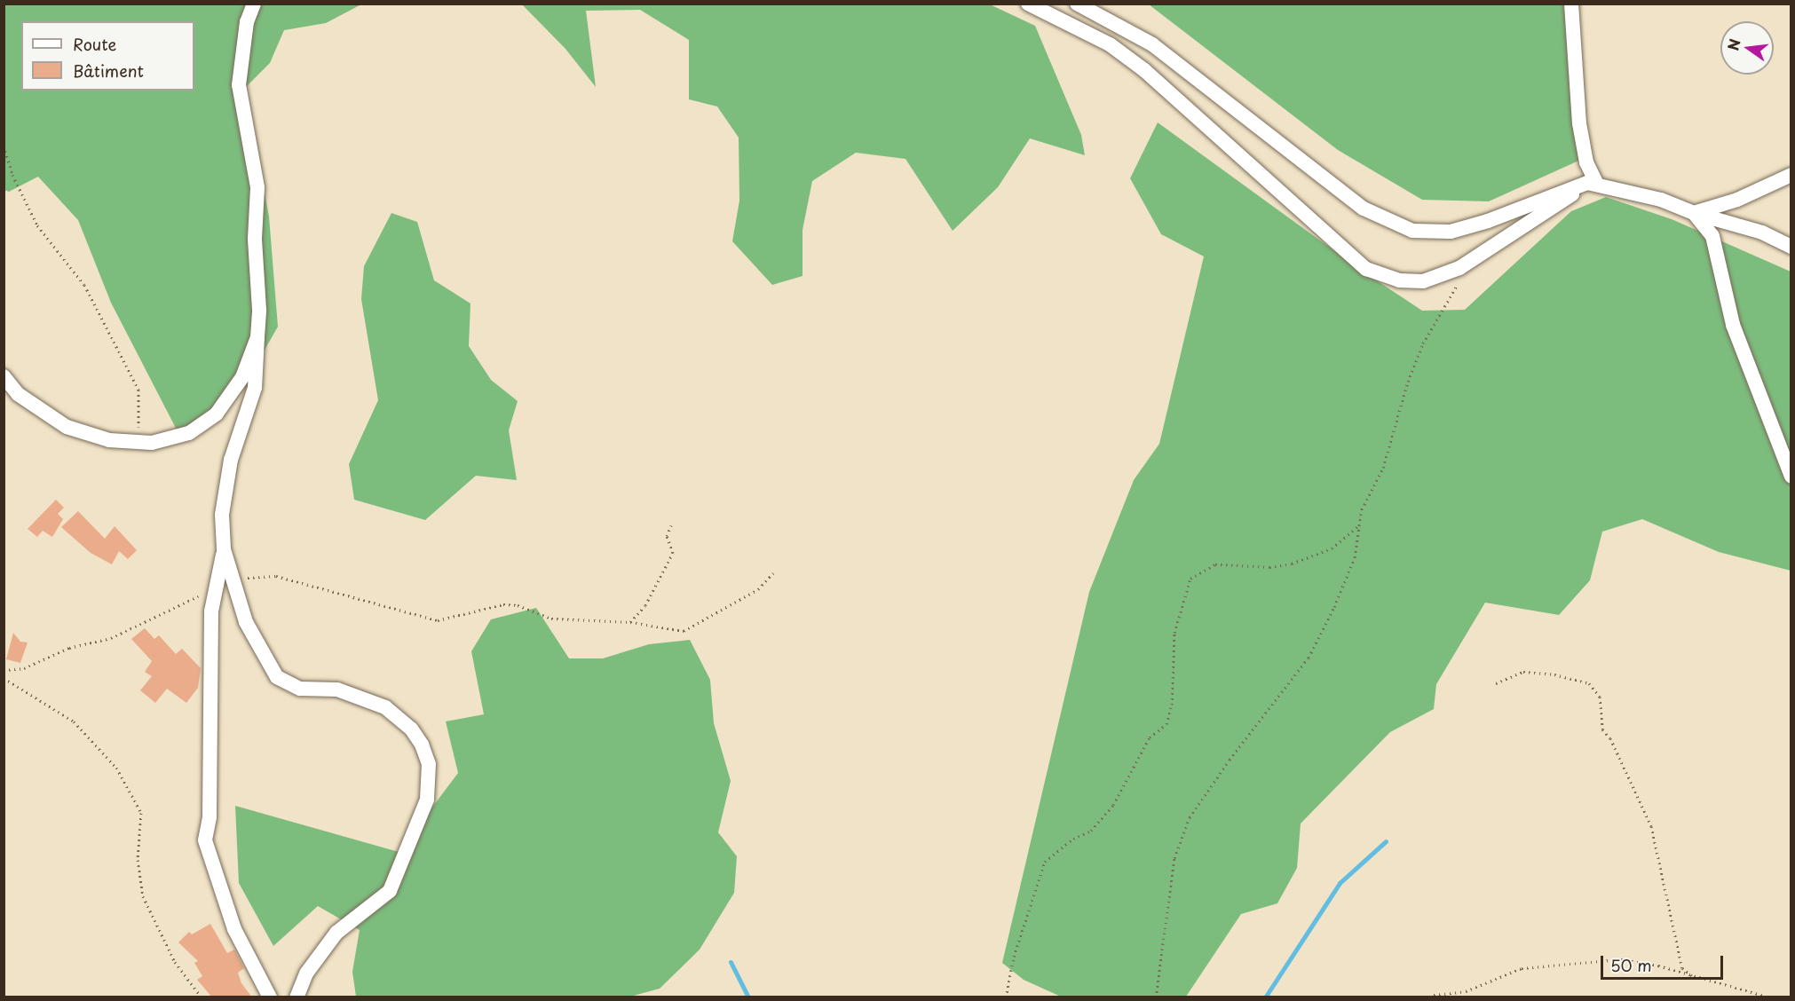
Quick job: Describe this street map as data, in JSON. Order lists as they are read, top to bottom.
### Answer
{
  "legend": ["Route", "Bâtiment"],
  "scale_bar": "50 m",
  "north": "left"
}
